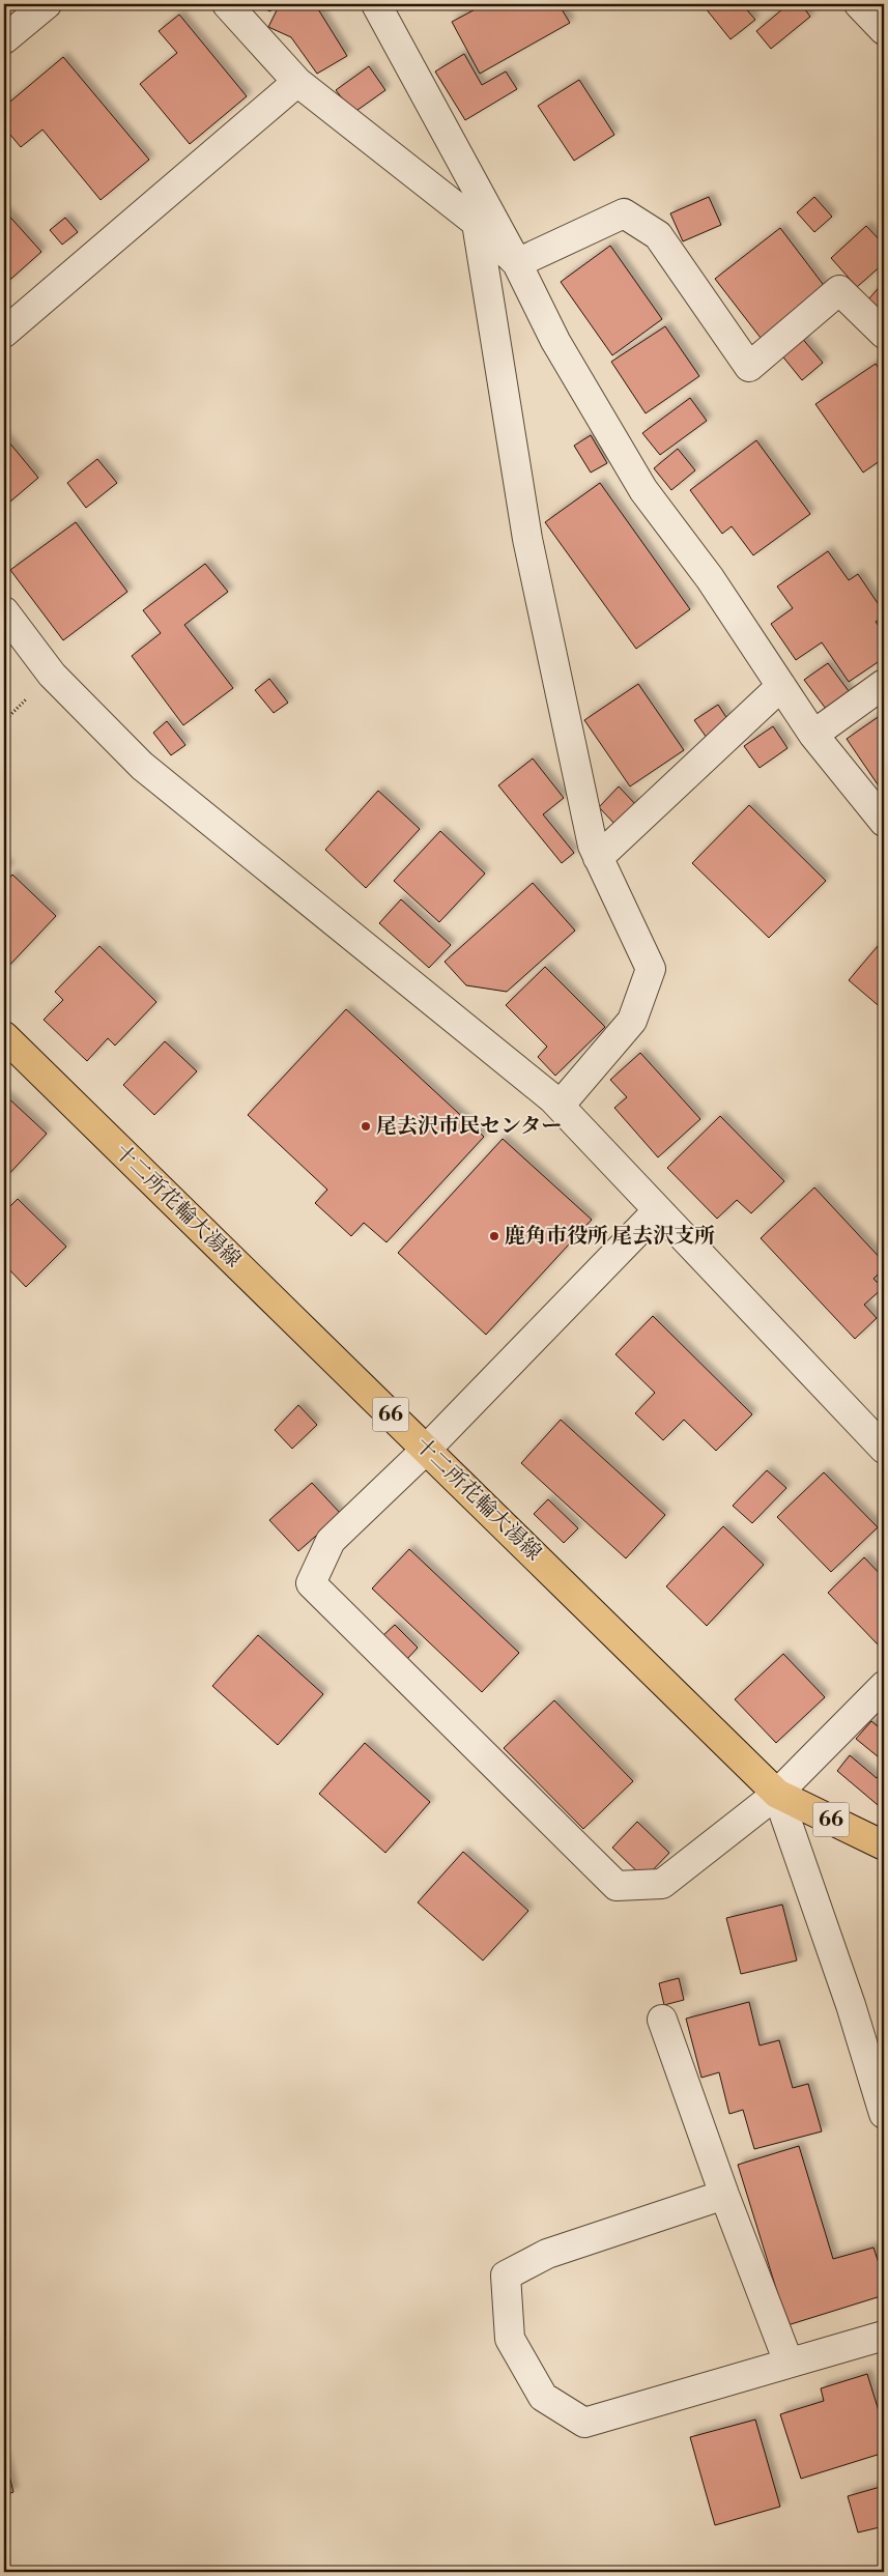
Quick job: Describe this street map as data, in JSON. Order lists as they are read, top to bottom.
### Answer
{
  "streets": {
    "main road": ["十二所花輪大湯線", "66"]
  },
  "places": ["尾去沢市民センター", "鹿角市役所 尾去沢支所"]
}
